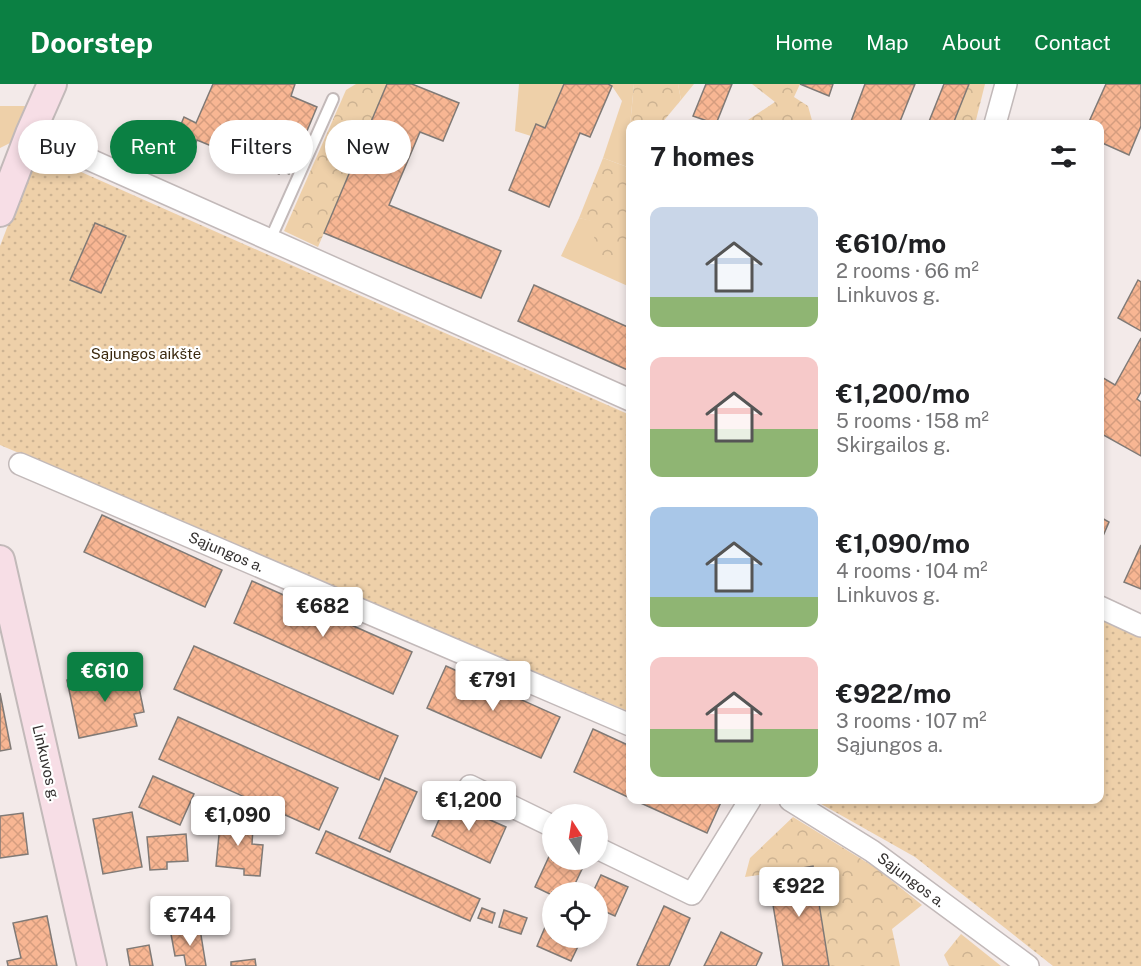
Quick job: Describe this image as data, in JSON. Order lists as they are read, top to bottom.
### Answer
{
  "streets": {
    "street": ["Sąjungos a.", "Linkuvos g."]
  },
  "parks": ["Sąjungos aikštė"],
  "north": "top",
  "page": {
    "header": "Doorstep",
    "nav": [
      "Home",
      "Map",
      "About",
      "Contact"
    ],
    "chip": [
      "Buy",
      "Rent",
      "Filters",
      "New"
    ],
    "heading": "7 homes",
    "list": [
      {
        "name": "€610/mo",
        "note": "2 rooms · 66 m² · Linkuvos g."
      },
      {
        "name": "€1,200/mo",
        "note": "5 rooms · 158 m² · Skirgailos g."
      },
      {
        "name": "€1,090/mo",
        "note": "4 rooms · 104 m² · Linkuvos g."
      },
      {
        "name": "€922/mo",
        "note": "3 rooms · 107 m² · Sąjungos a."
      }
    ],
    "price": [
      "€682",
      "€610",
      "€791",
      "€1,200",
      "€1,090",
      "€922",
      "€744"
    ]
  }
}
